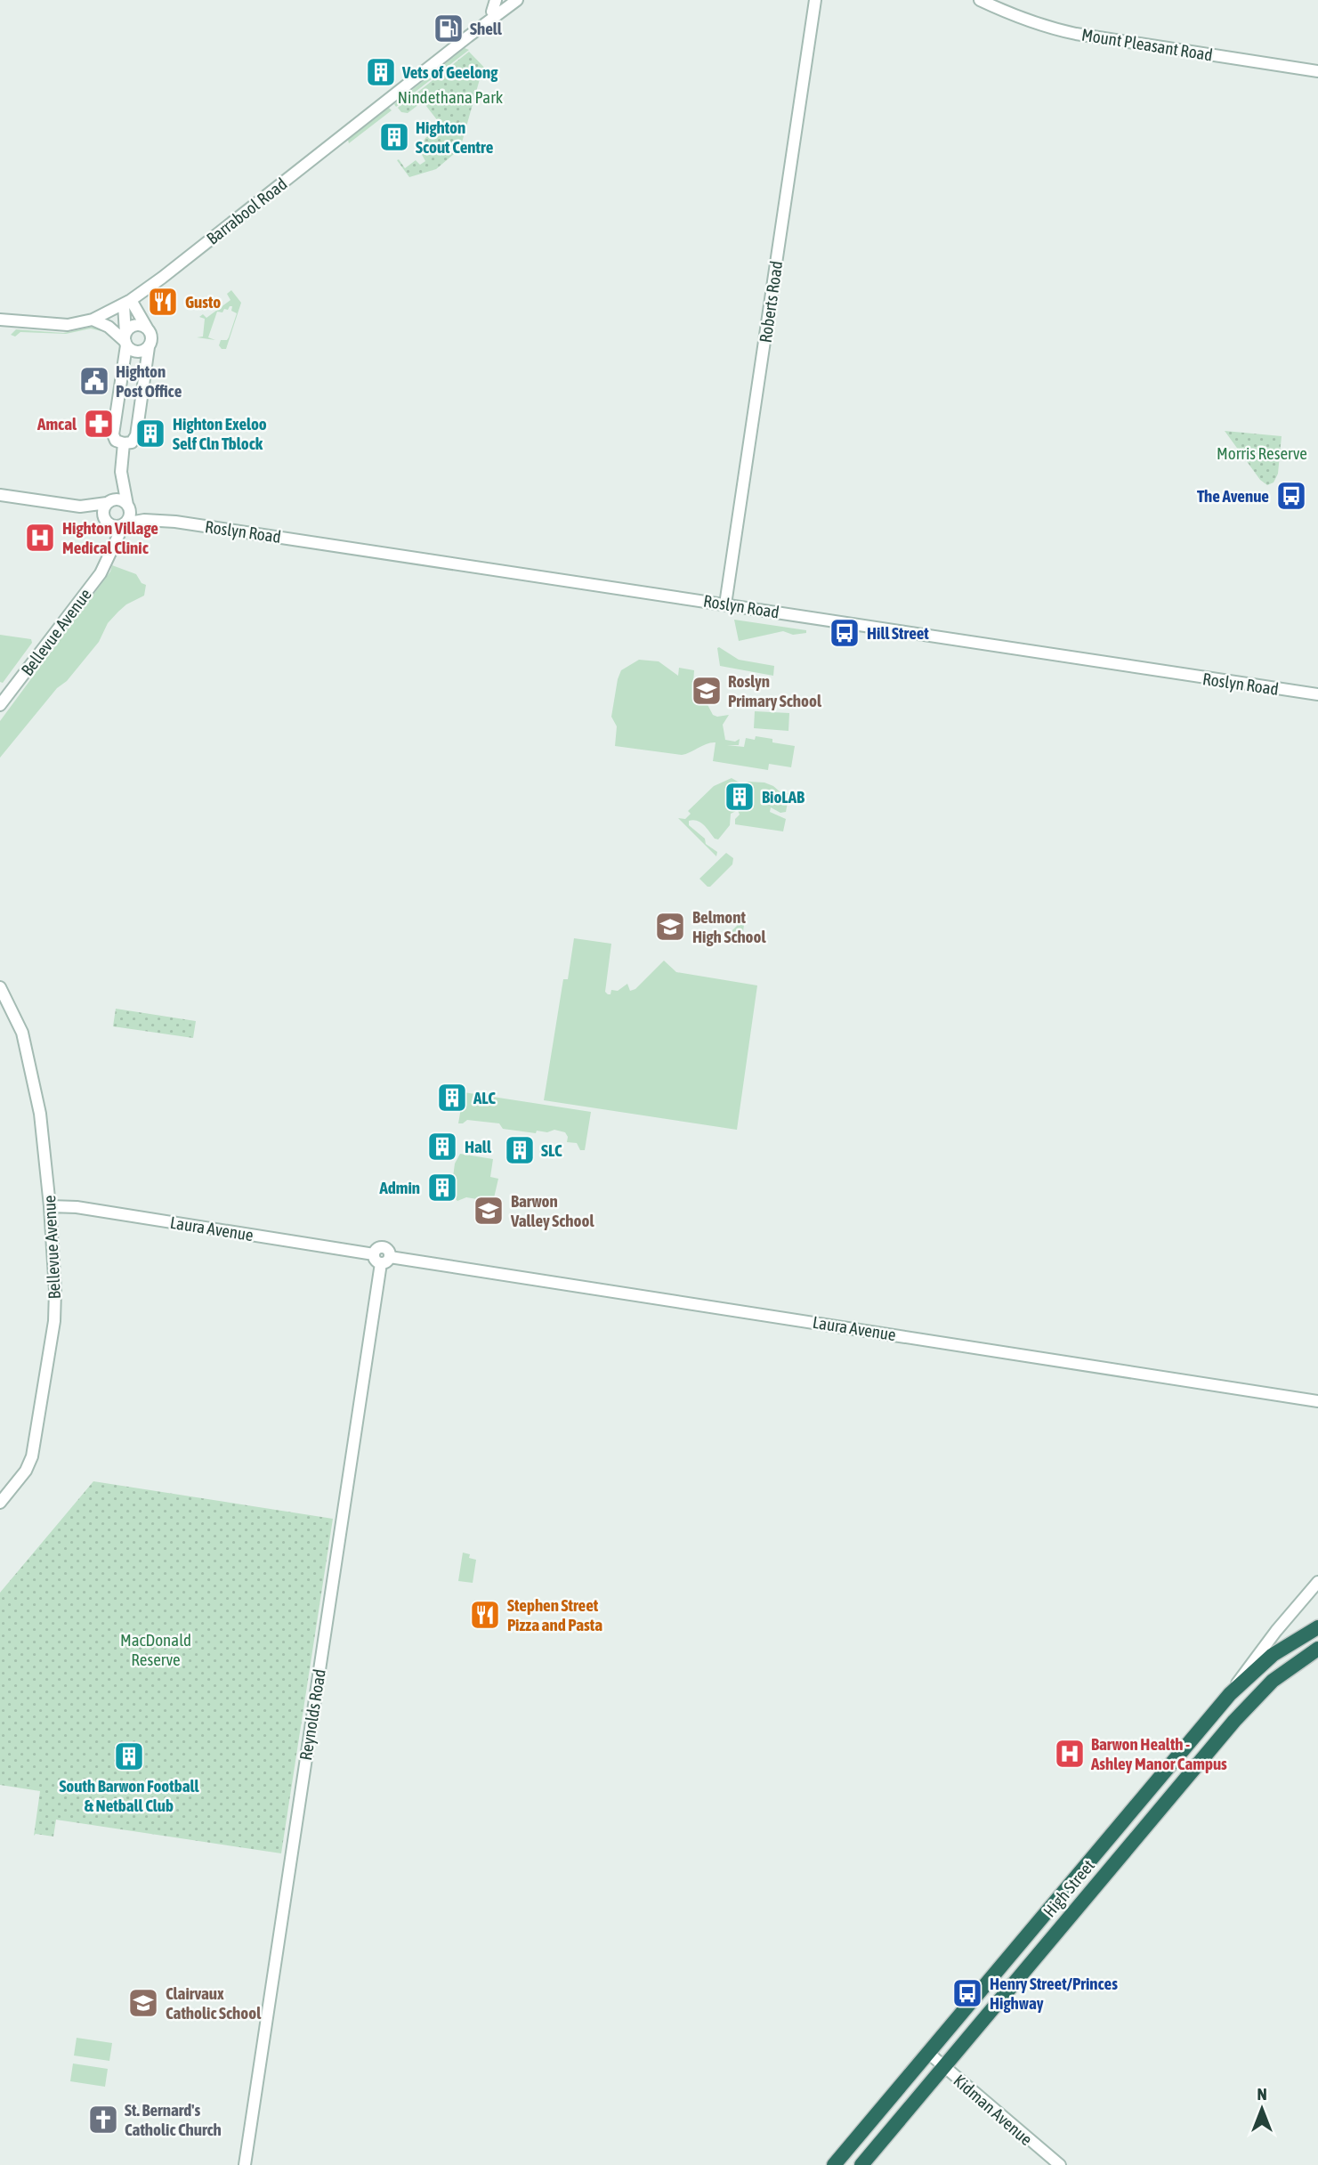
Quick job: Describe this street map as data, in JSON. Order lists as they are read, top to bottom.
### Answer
{
  "streets": {
    "highway": ["High Street"],
    "street": [
      "Mount Pleasant Road",
      "Barrabool Road",
      "Roberts Road",
      "Roslyn Road",
      "Bellevue Avenue",
      "Laura Avenue",
      "Reynolds Road",
      "Kidman Avenue"
    ]
  },
  "crossings": [
    ["Roberts Road", "Roslyn Road"],
    ["Roslyn Road", "Bellevue Avenue"],
    ["Bellevue Avenue", "Laura Avenue"],
    ["Laura Avenue", "Reynolds Road"],
    ["High Street", "Kidman Avenue"]
  ],
  "parks": ["Nindethana Park", "Morris Reserve", "MacDonald Reserve"],
  "places": {
    "fuel station": ["Shell"],
    "building": [
      "Vets of Geelong",
      "Highton Scout Centre",
      "Highton Exeloo Self Cln Tblock",
      "BioLAB",
      "ALC",
      "Hall",
      "SLC",
      "Admin",
      "South Barwon Football & Netball Club"
    ],
    "restaurant": ["Gusto", "Stephen Street Pizza and Pasta"],
    "public building": ["Highton Post Office"],
    "pharmacy": ["Amcal"],
    "bus stop": ["The Avenue", "Hill Street", "Henry Street/Princes Highway"],
    "hospital": ["Highton Village Medical Clinic", "Barwon Health - Ashley Manor Campus"],
    "school or university": [
      "Roslyn Primary School",
      "Belmont High School",
      "Barwon Valley School",
      "Clairvaux Catholic School"
    ],
    "church": ["St. Bernard's Catholic Church"]
  },
  "north": "top"
}
